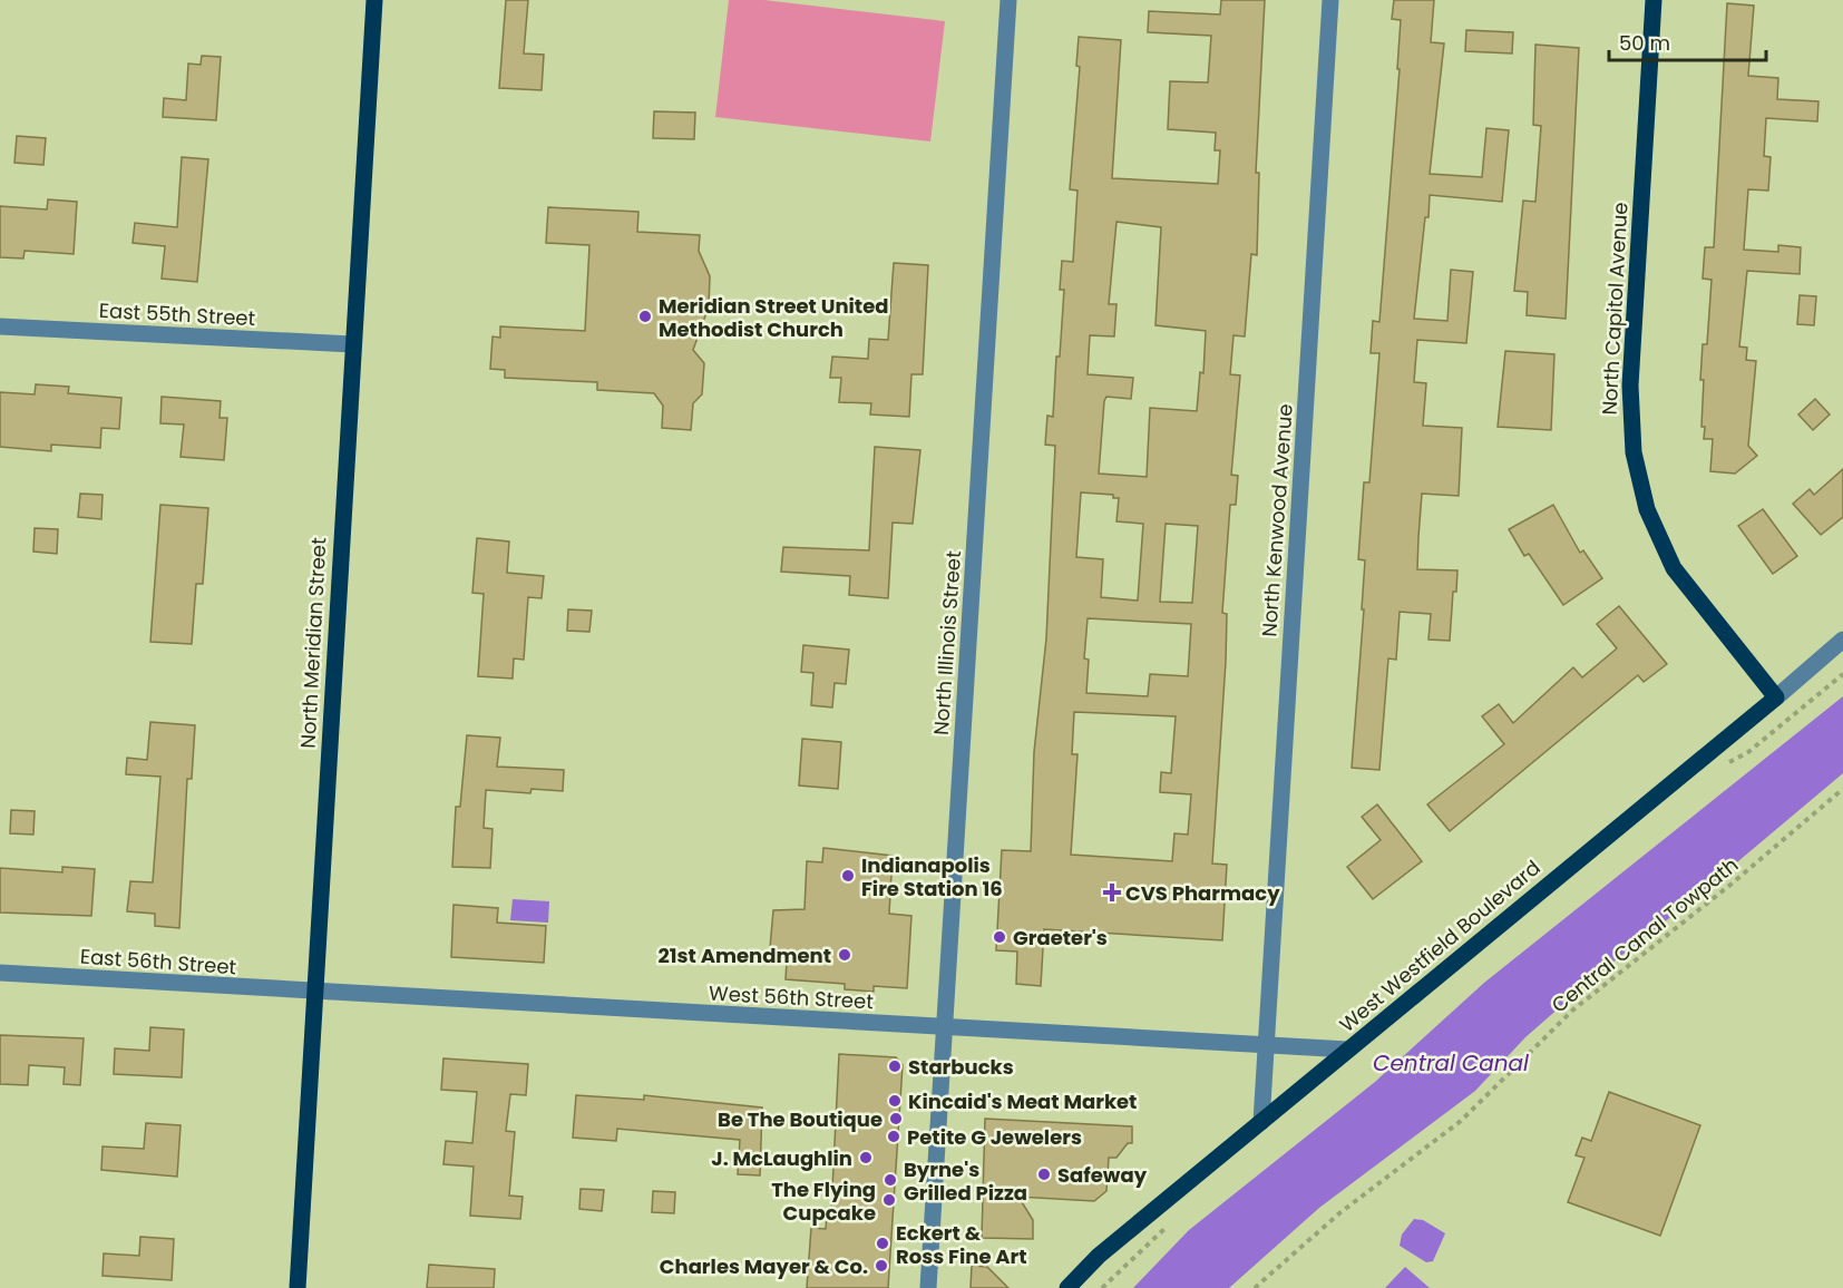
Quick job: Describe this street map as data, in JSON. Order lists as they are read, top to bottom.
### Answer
{
  "streets": {
    "main road": ["North Capitol Avenue", "North Meridian Street", "West Westfield Boulevard"],
    "street": [
      "East 55th Street",
      "North Kenwood Avenue",
      "North Illinois Street",
      "East 56th Street",
      "West 56th Street"
    ],
    "path": ["Central Canal Towpath"]
  },
  "crossings": [
    ["North Capitol Avenue", "West Westfield Boulevard"],
    ["East 55th Street", "North Meridian Street"],
    ["North Kenwood Avenue", "West Westfield Boulevard"],
    ["North Kenwood Avenue", "West 56th Street"],
    ["North Meridian Street", "East 56th Street"],
    ["North Meridian Street", "West 56th Street"],
    ["North Illinois Street", "West 56th Street"],
    ["East 56th Street", "West 56th Street"]
  ],
  "water": ["Central Canal"],
  "places": {
    "other": [
      "Meridian Street United Methodist Church",
      "Indianapolis Fire Station 16",
      "Graeter's",
      "21st Amendment",
      "Starbucks",
      "Kincaid's Meat Market",
      "Be The Boutique",
      "Petite G Jewelers",
      "J. McLaughlin",
      "Safeway",
      "Byrne's Grilled Pizza",
      "The Flying Cupcake",
      "Eckert & Ross Fine Art",
      "Charles Mayer & Co."
    ],
    "health": ["CVS Pharmacy"]
  },
  "scale_bar": "50 m"
}
